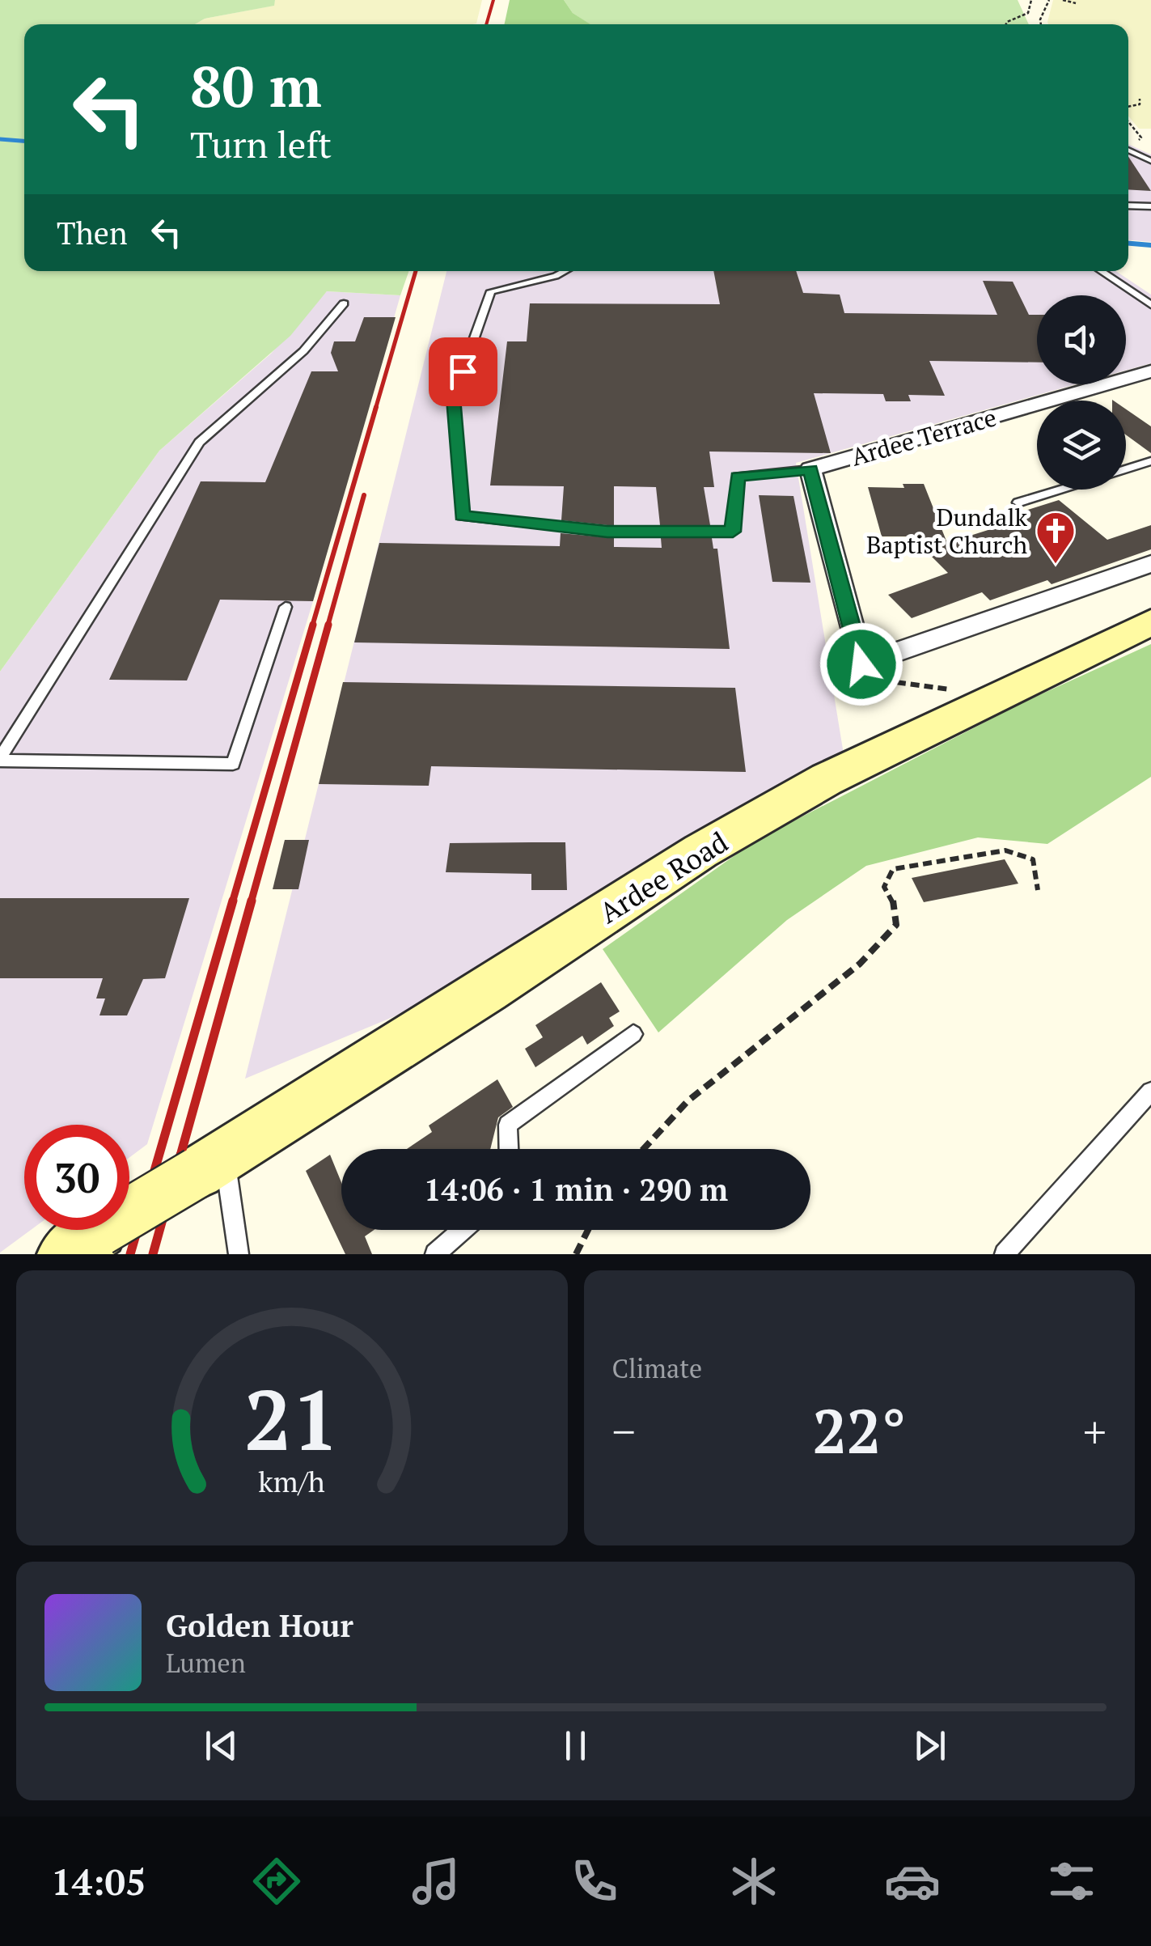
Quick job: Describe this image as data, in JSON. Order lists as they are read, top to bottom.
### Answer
{
  "streets": {
    "main road": ["Ardee Road"],
    "street": ["Ardee Terrace"]
  },
  "places": {
    "church": ["Dundalk Baptist Church"]
  },
  "page": {
    "turn": ["80 m", "Turn left"],
    "then": "Then",
    "limit": "30",
    "trip": "14:06 · 1 min · 290 m",
    "tile": "Climate",
    "heat": ["−", "22°", "+"],
    "song": ["Golden Hour", "Lumen"],
    "tabs": "14:05",
    "gauge": ["21", "km/h"]
  }
}
